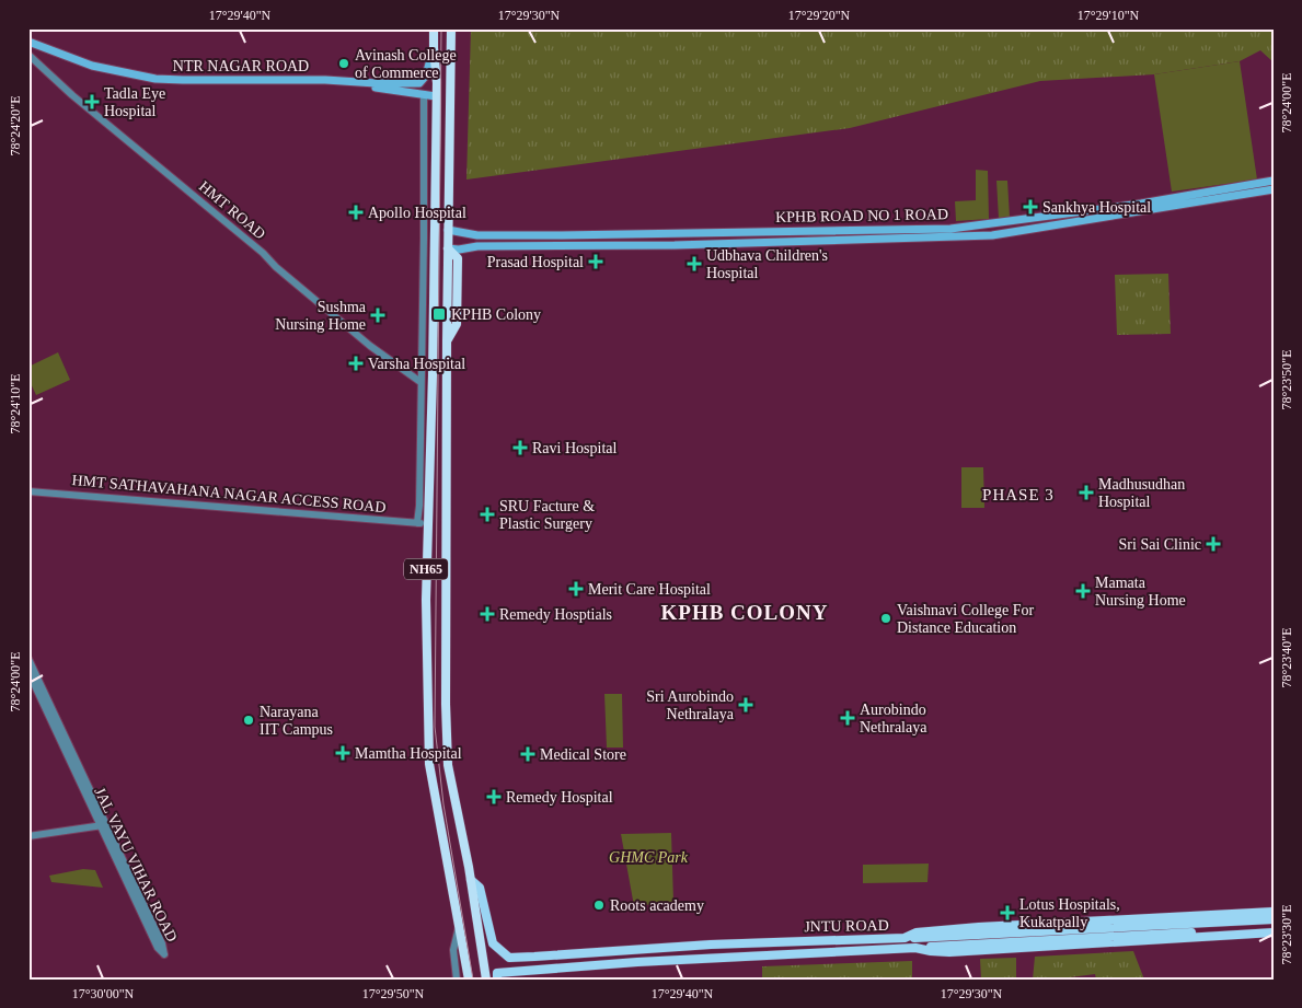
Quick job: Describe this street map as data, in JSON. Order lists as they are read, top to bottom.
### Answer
{
  "streets": {
    "highway": ["NH65"],
    "main road": ["NTR NAGAR ROAD", "KPHB ROAD NO 1 ROAD", "JNTU ROAD"],
    "street": ["HMT ROAD", "HMT SATHAVAHANA NAGAR ACCESS ROAD", "JAL VAYU VIHAR ROAD"]
  },
  "crossings": [
    ["NTR NAGAR ROAD", "NH65"],
    ["KPHB ROAD NO 1 ROAD", "NH65"],
    ["HMT SATHAVAHANA NAGAR ACCESS ROAD", "NH65"]
  ],
  "districts": ["PHASE 3", "KPHB COLONY"],
  "parks": ["GHMC Park"],
  "places": {
    "other": [
      "Avinash College of Commerce",
      "Vaishnavi College For Distance Education",
      "Narayana IIT Campus",
      "Roots academy"
    ],
    "health": [
      "Tadla Eye Hospital",
      "Sankhya Hospital",
      "Apollo Hospital",
      "Prasad Hospital",
      "Udbhava Children's Hospital",
      "Sushma Nursing Home",
      "Varsha Hospital",
      "Ravi Hospital",
      "Madhusudhan Hospital",
      "SRU Facture & Plastic Surgery",
      "Sri Sai Clinic",
      "Merit Care Hospital",
      "Mamata Nursing Home",
      "Remedy Hosptials",
      "Sri Aurobindo Nethralaya",
      "Aurobindo Nethralaya",
      "Mamtha Hospital",
      "Medical Store",
      "Remedy Hospital",
      "Lotus Hospitals, Kukatpally"
    ],
    "transit": ["KPHB Colony"]
  },
  "coordinates": [
    "17°29'40\"N",
    "17°29'30\"N",
    "17°29'20\"N",
    "17°29'10\"N",
    "78°24'00\"E",
    "78°24'20\"E",
    "78°23'50\"E",
    "78°24'10\"E",
    "78°23'40\"E",
    "78°23'30\"E",
    "17°30'00\"N",
    "17°29'50\"N"
  ]
}
